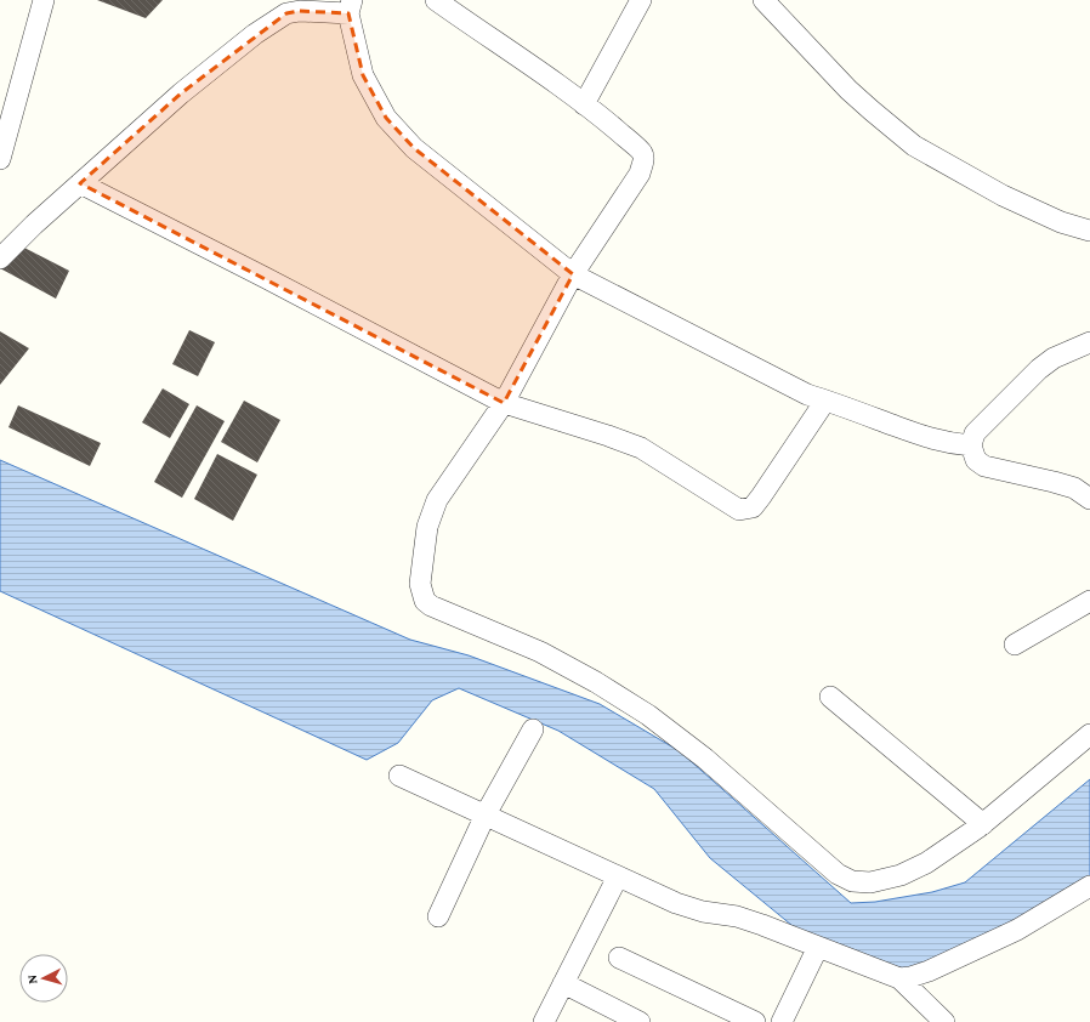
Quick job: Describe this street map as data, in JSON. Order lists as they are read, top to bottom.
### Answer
{
  "north": "left"
}
